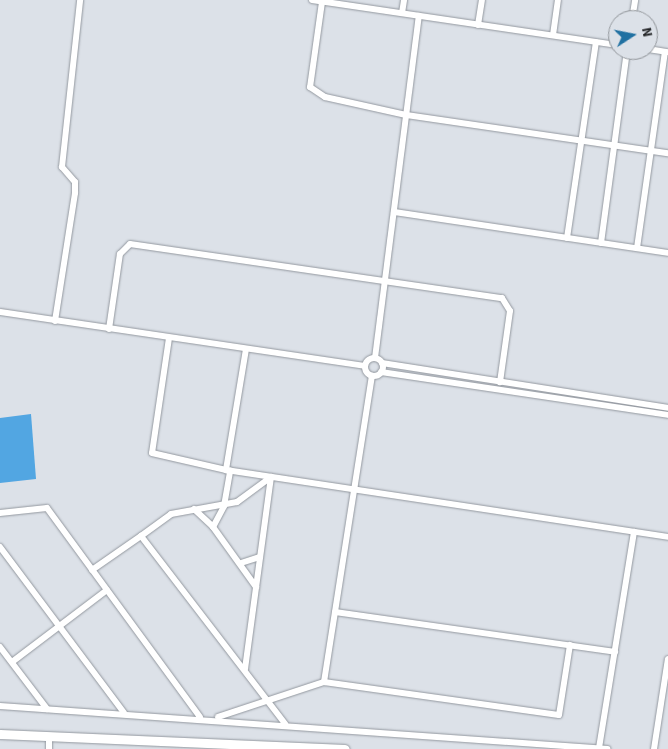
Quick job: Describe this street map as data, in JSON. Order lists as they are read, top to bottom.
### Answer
{
  "north": "right"
}
